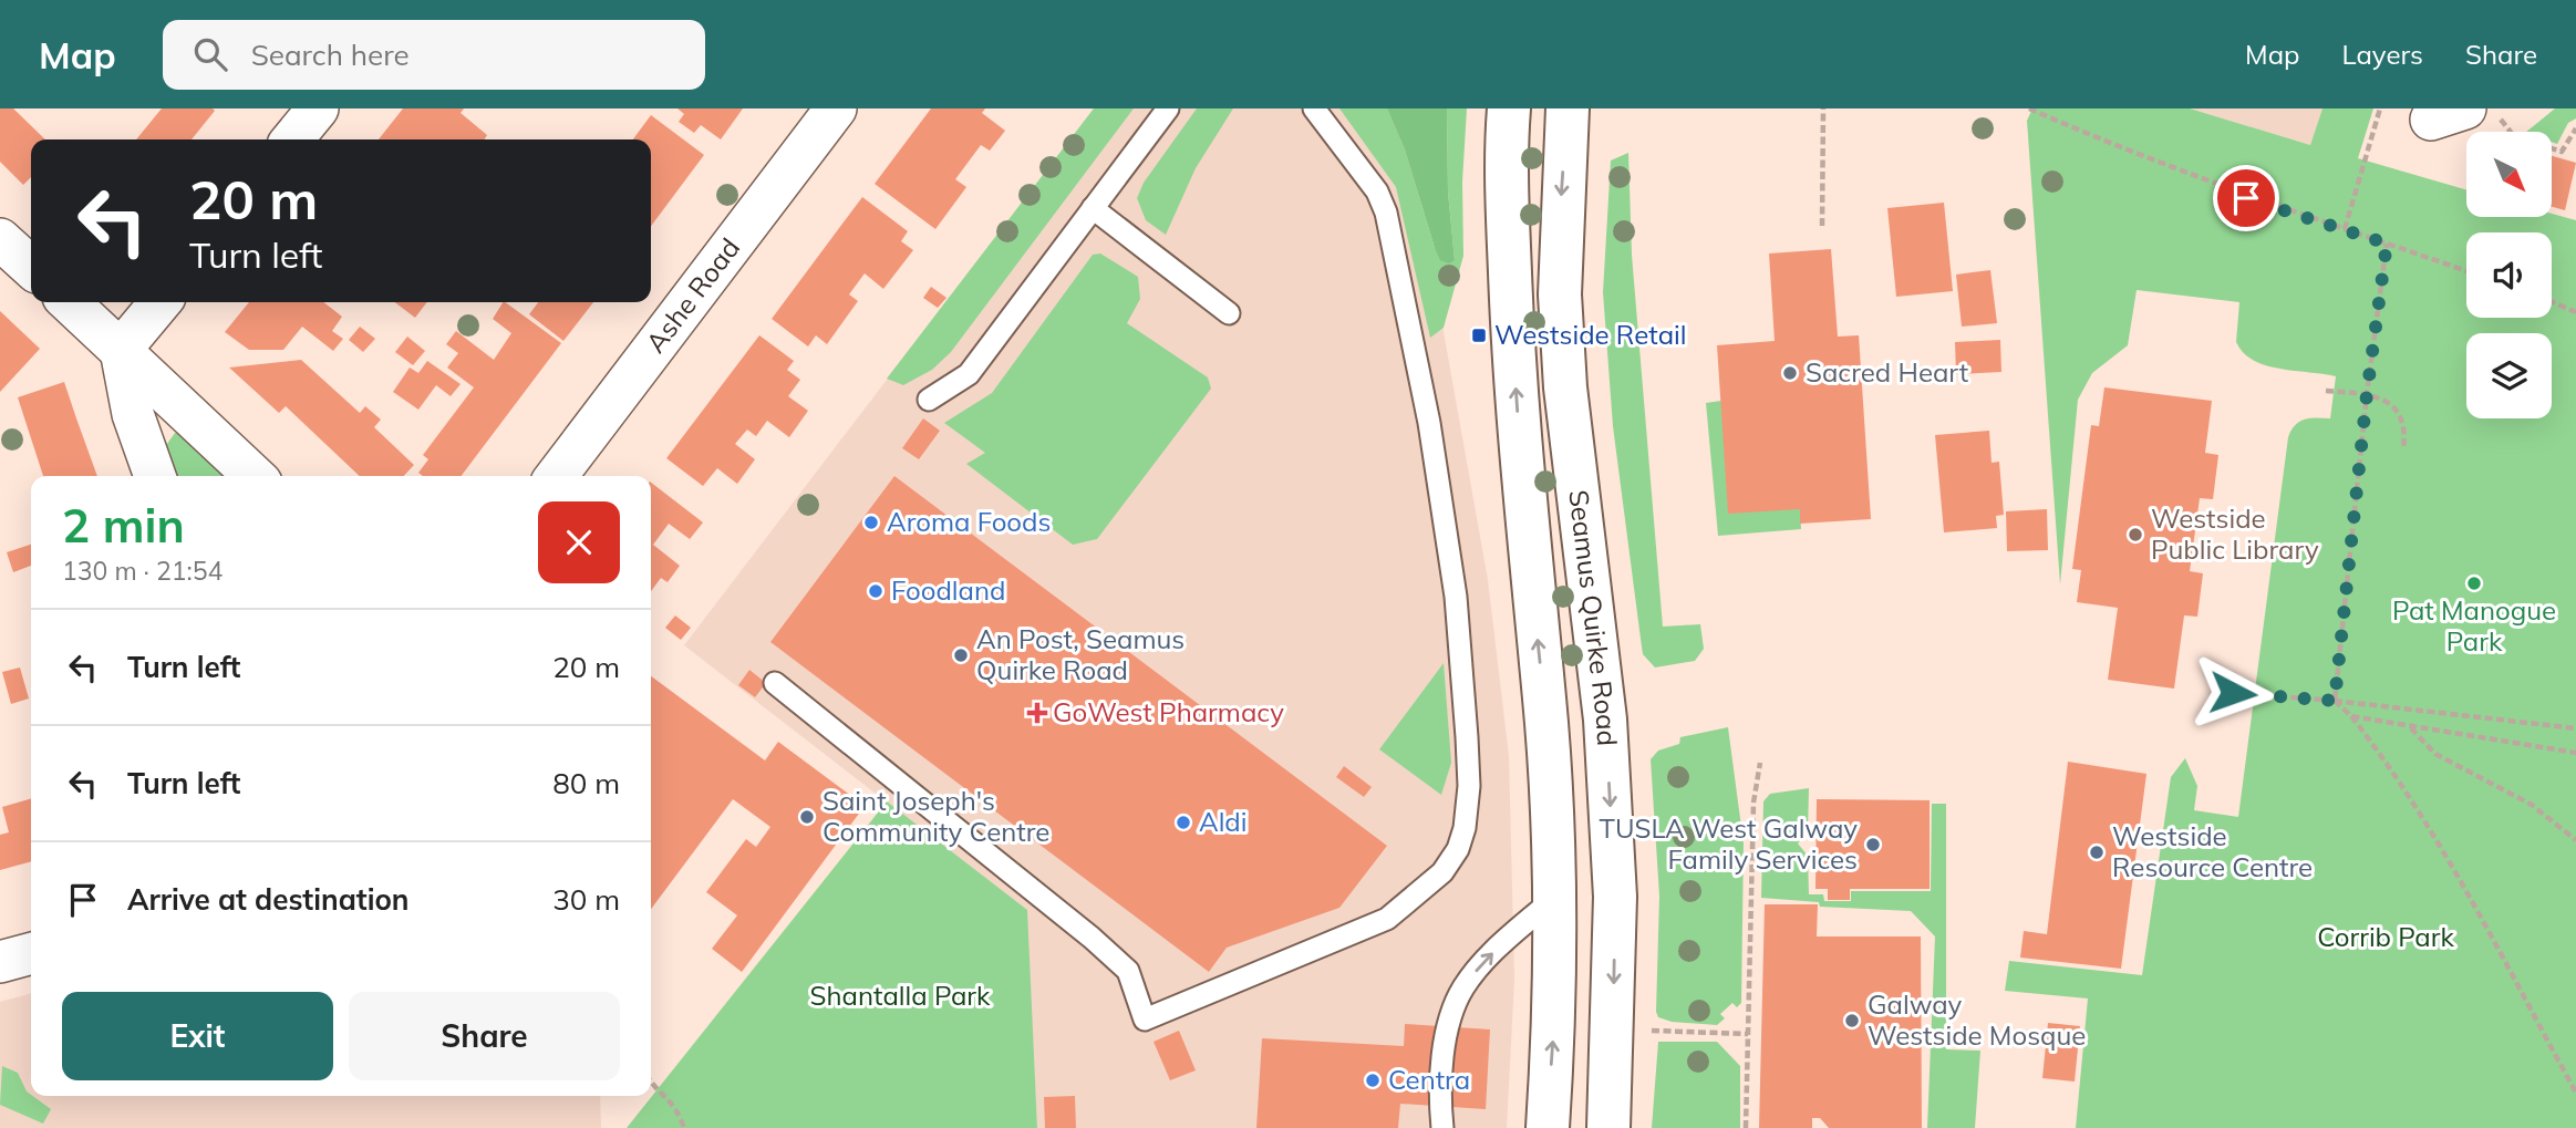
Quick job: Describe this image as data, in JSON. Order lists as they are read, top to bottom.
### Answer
{
  "streets": {
    "main road": ["Seamus Quirke Road"],
    "street": ["Ashe Road"]
  },
  "parks": ["Corrib Park", "Shantalla Park"],
  "places": {
    "transit": ["Westside Retail"],
    "other": [
      "Sacred Heart",
      "Aroma Foods",
      "Westside Public Library",
      "Pat Manogue Park",
      "Foodland",
      "An Post, Seamus Quirke Road",
      "Saint Joseph's Community Centre",
      "Aldi",
      "TUSLA West Galway Family Services",
      "Westside Resource Centre",
      "Galway Westside Mosque",
      "Centra"
    ],
    "health": ["GoWest Pharmacy"]
  },
  "north": "bottom right",
  "page": {
    "header": "Map",
    "search": "Search here",
    "nav": ["Map", "Layers", "Share"],
    "turn": ["20 m", "Turn left"],
    "heading": ["2 min", "130 m · 21:54"],
    "list": [
      {
        "name": "Turn left",
        "value": "20 m"
      },
      {
        "name": "Turn left",
        "value": "80 m"
      },
      {
        "name": "Arrive at destination",
        "value": "30 m"
      }
    ],
    "buttons": ["Exit", "Share"]
  }
}
